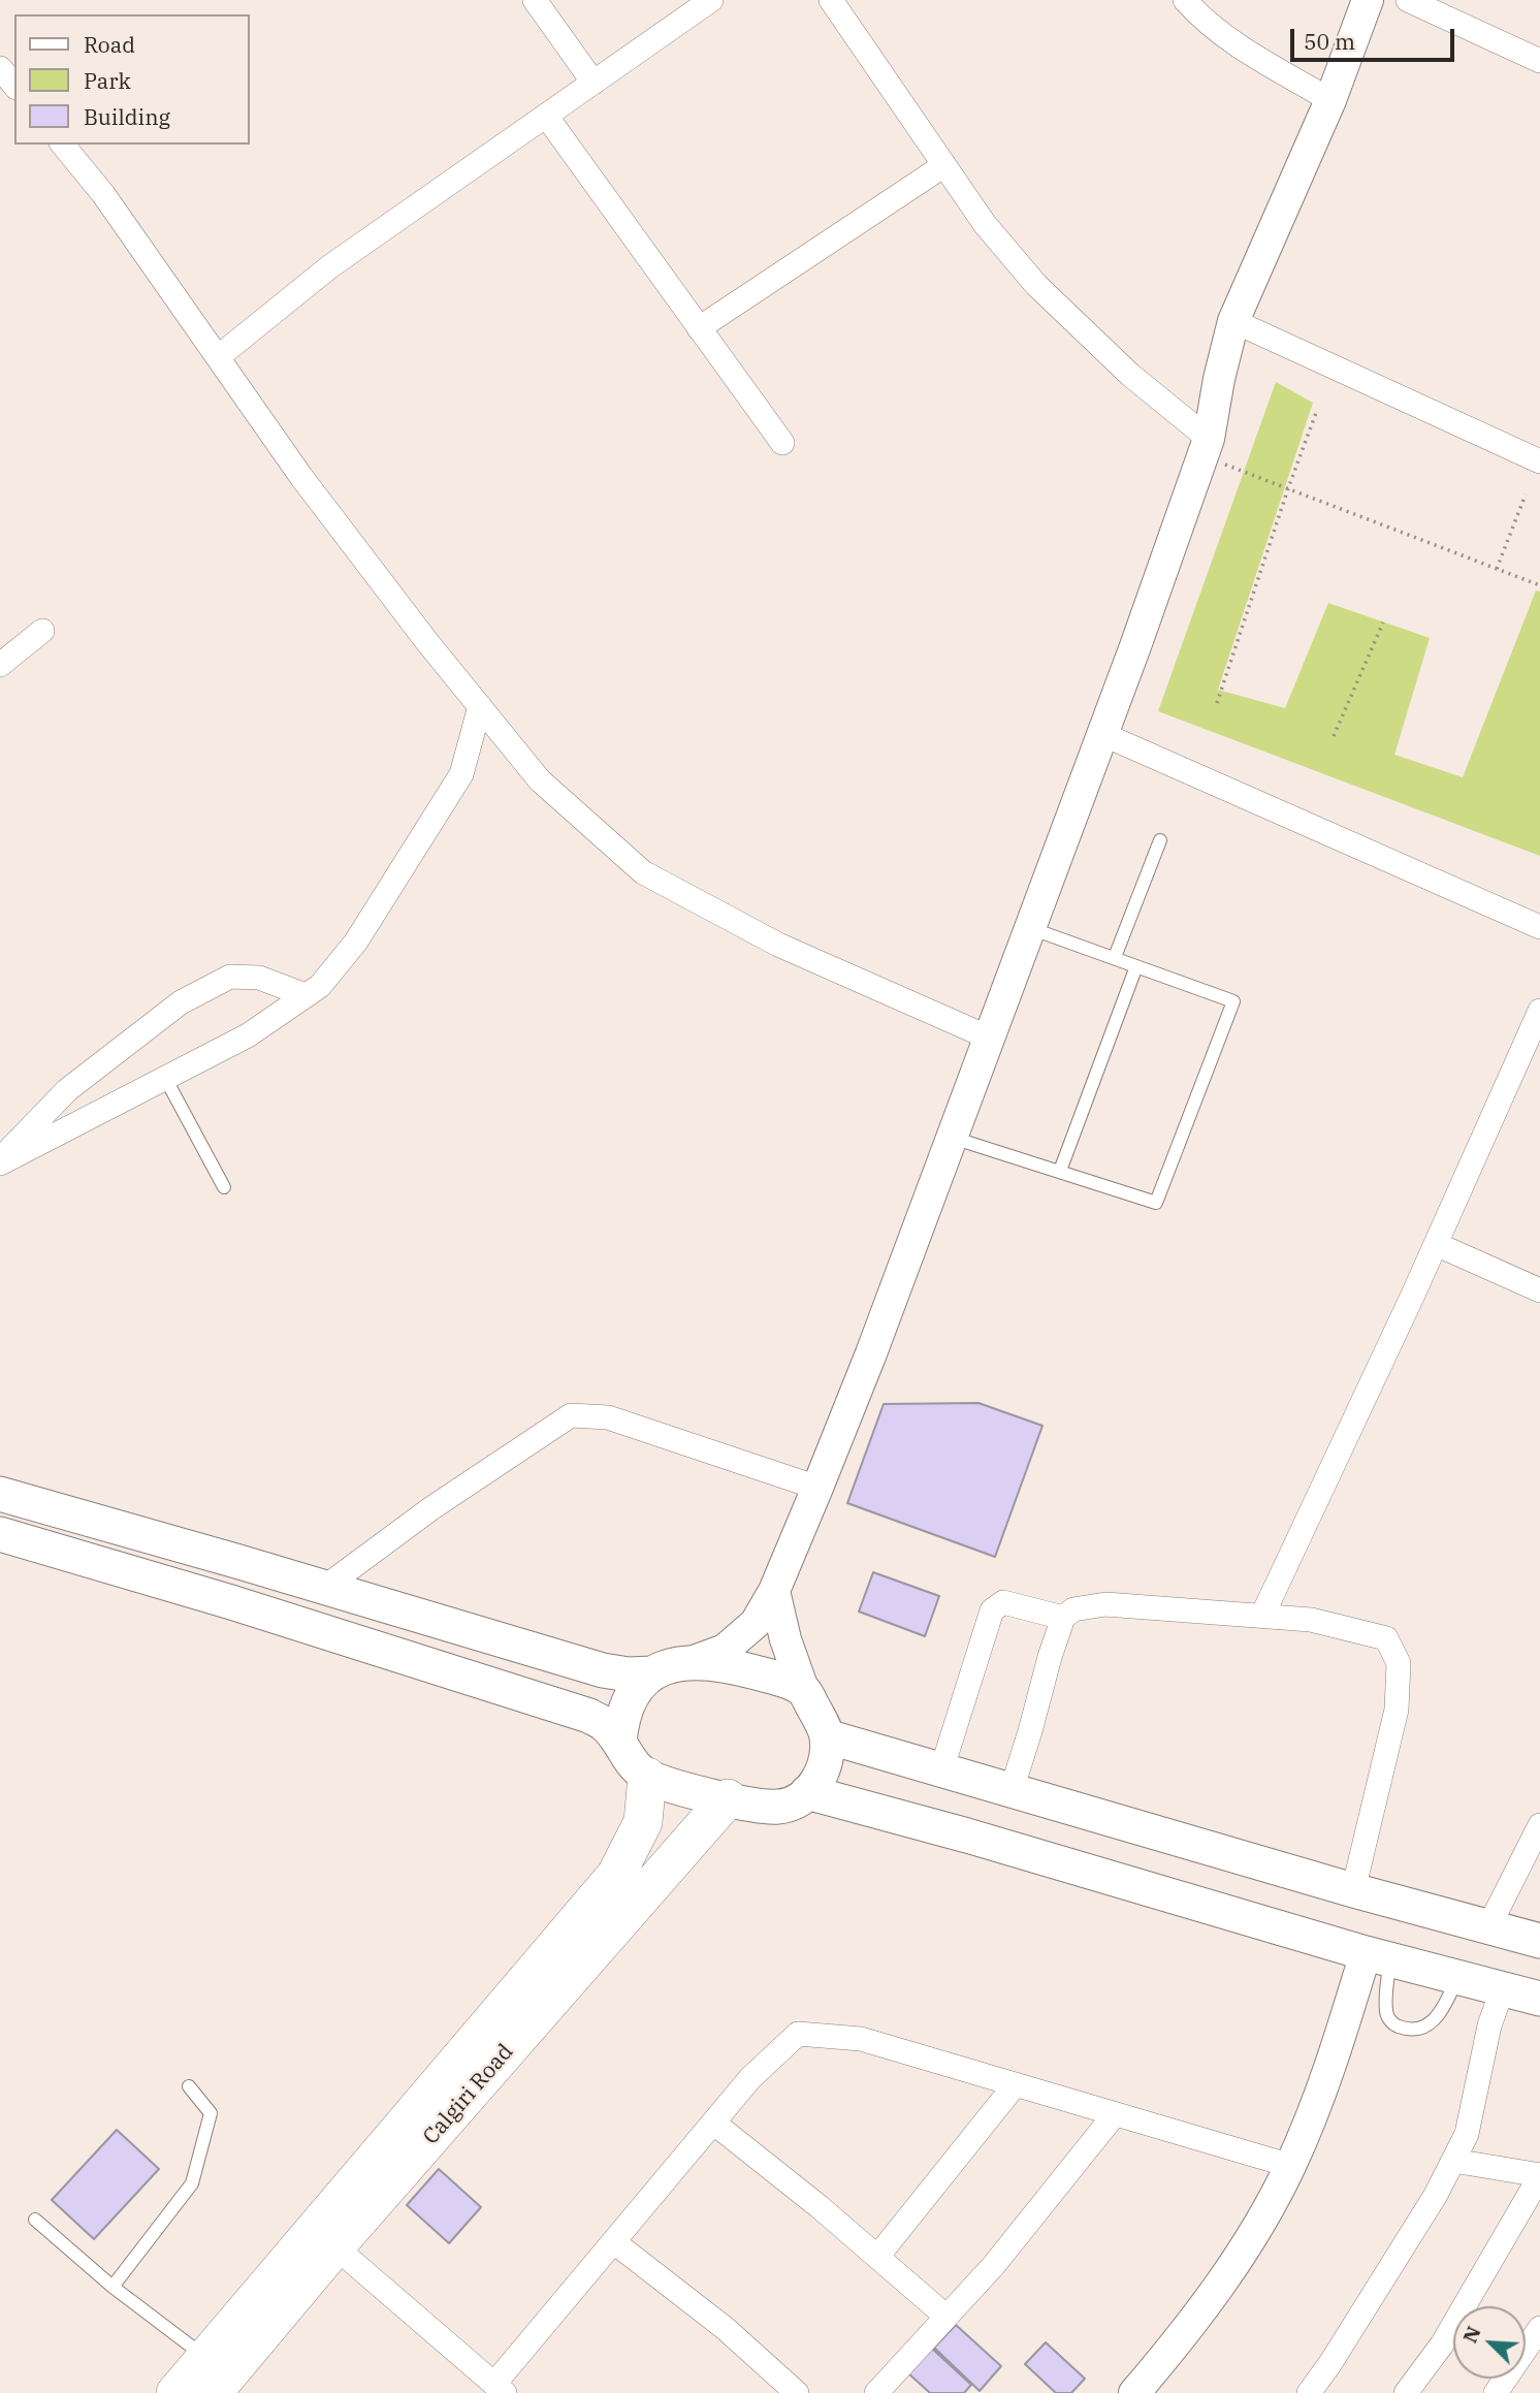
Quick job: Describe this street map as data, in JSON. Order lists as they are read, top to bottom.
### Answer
{
  "streets": {
    "main road": ["Calgiri Road"]
  },
  "legend": ["Road", "Park", "Building"],
  "scale_bar": "50 m",
  "north": "top left"
}
